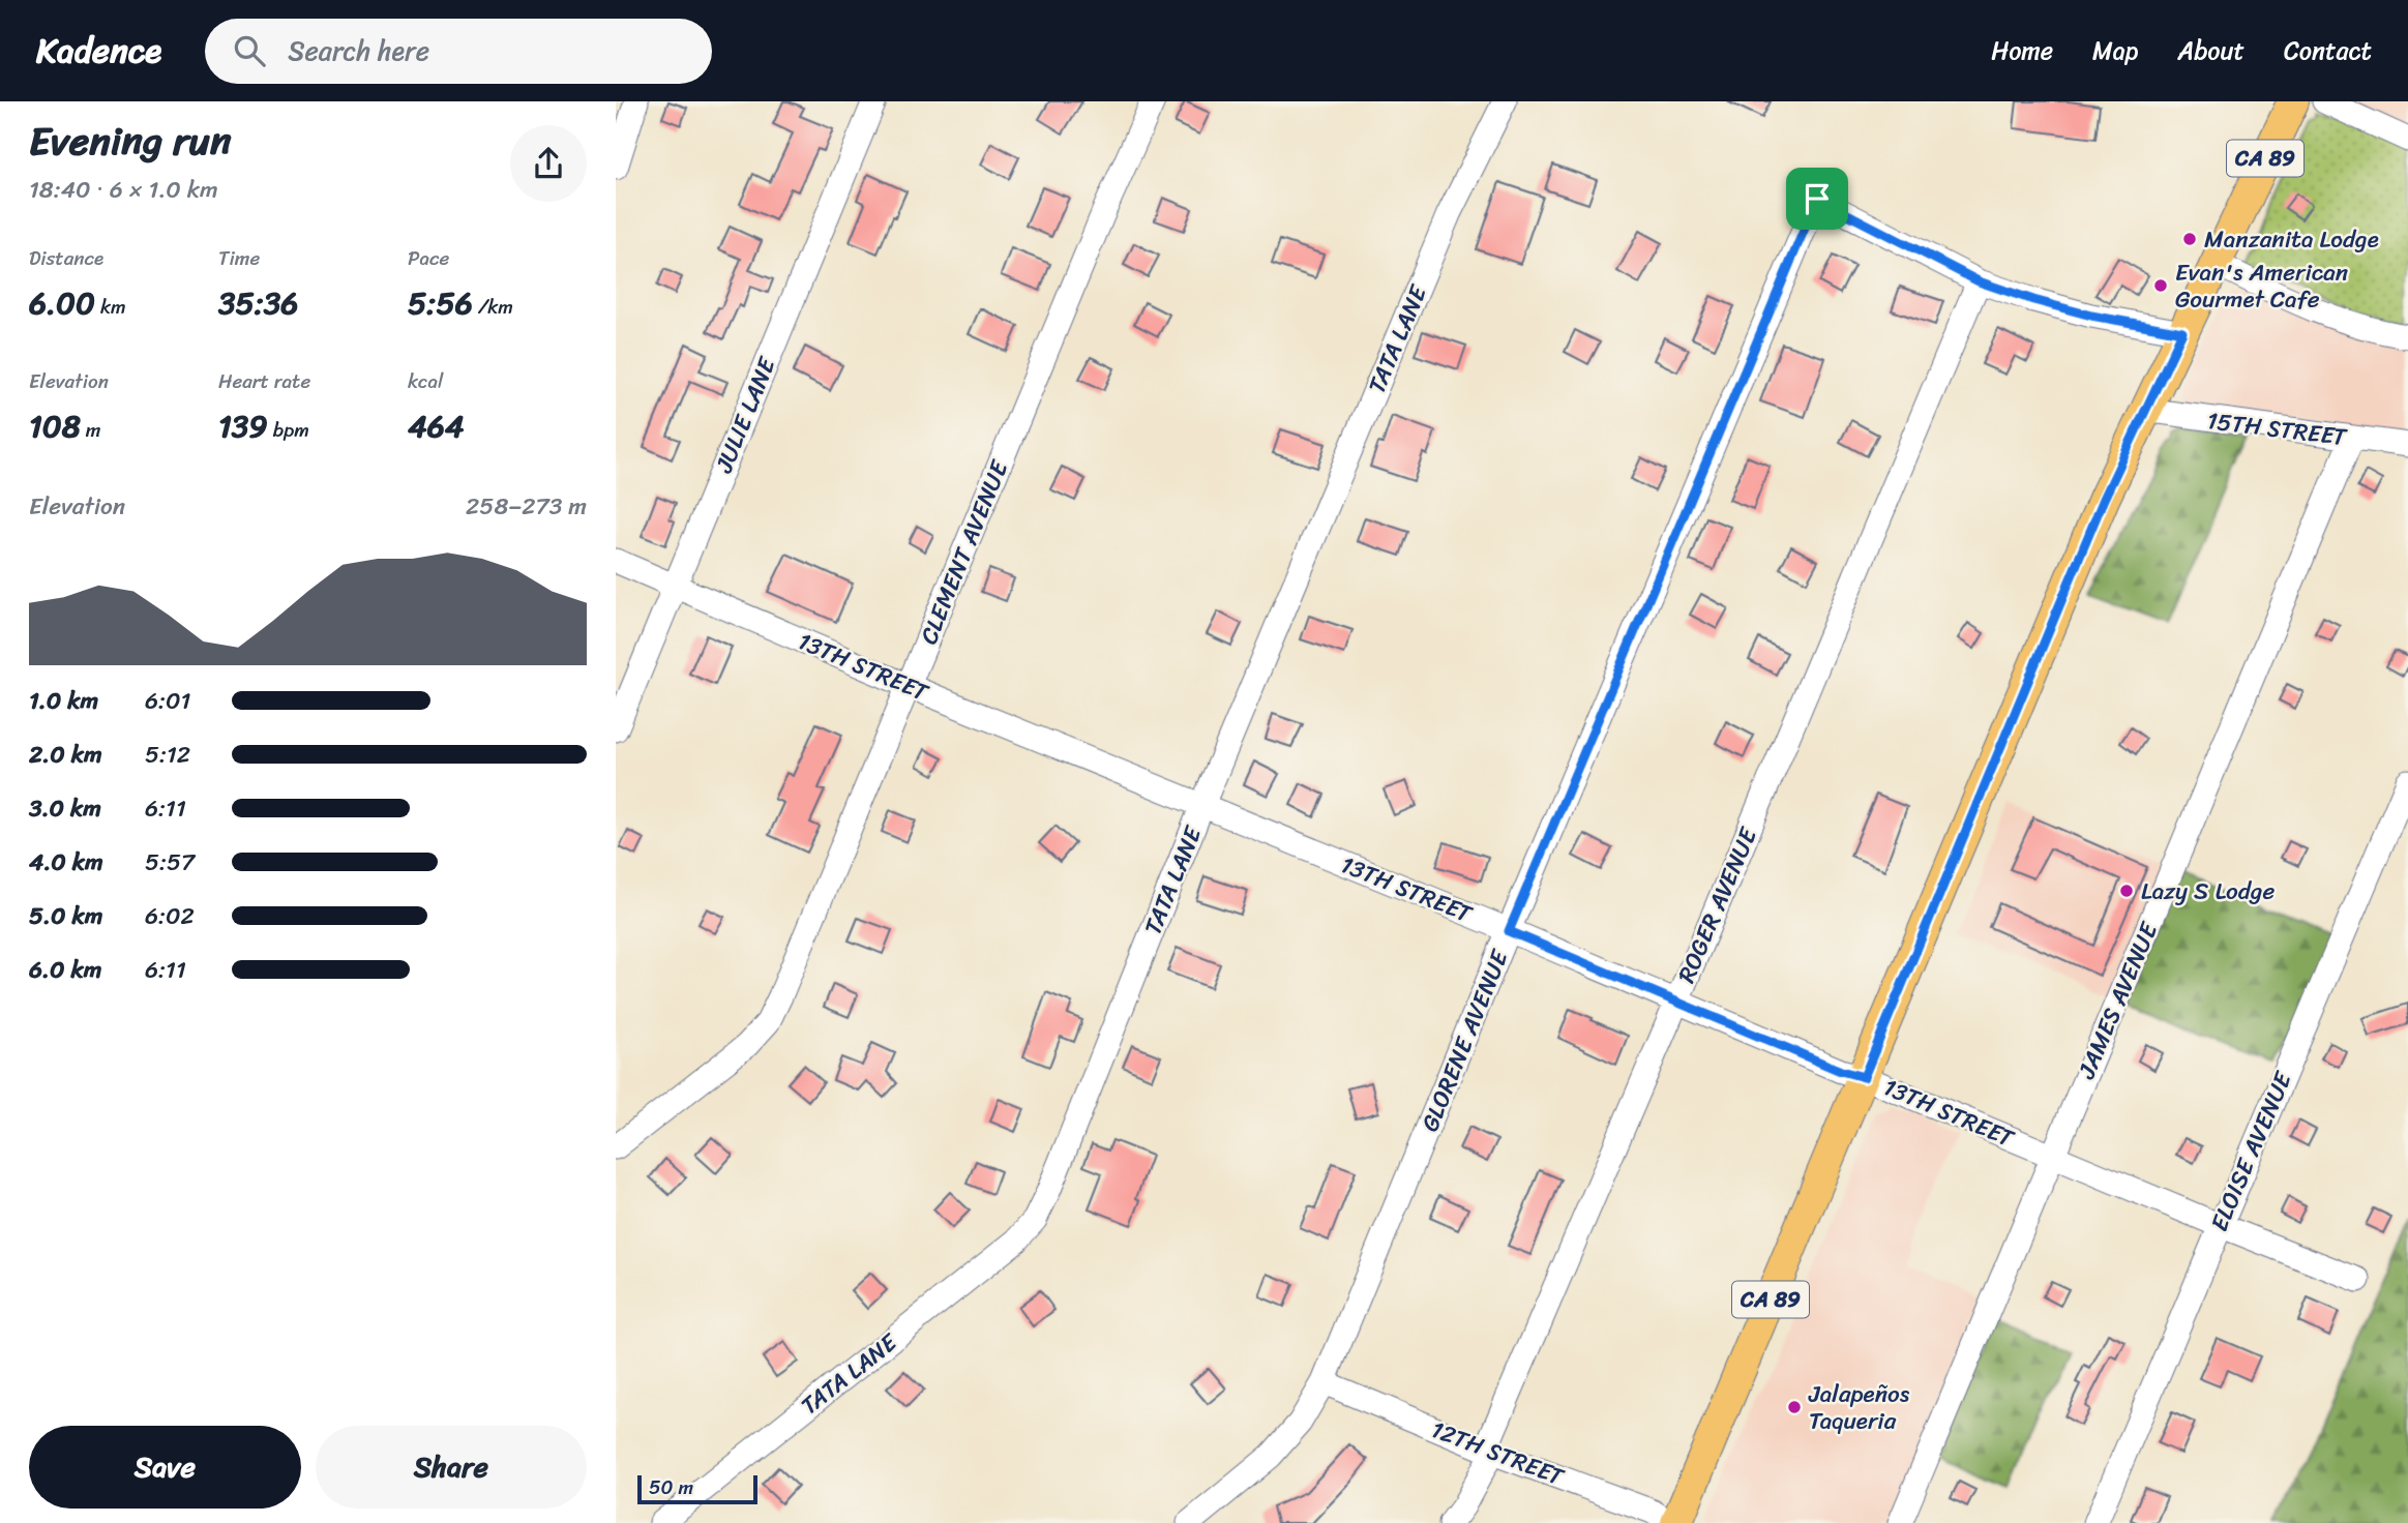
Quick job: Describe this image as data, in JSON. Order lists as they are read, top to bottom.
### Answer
{
  "streets": {
    "main road": ["CA 89"],
    "street": [
      "TATA LANE",
      "JULIE LANE",
      "15TH STREET",
      "CLEMENT AVENUE",
      "13TH STREET",
      "ROGER AVENUE",
      "JAMES AVENUE",
      "GLORENE AVENUE",
      "ELOISE AVENUE",
      "12TH STREET"
    ]
  },
  "crossings": [
    ["CA 89", "15TH STREET"],
    ["CA 89", "13TH STREET"],
    ["TATA LANE", "13TH STREET"],
    ["JULIE LANE", "13TH STREET"],
    ["15TH STREET", "JAMES AVENUE"],
    ["CLEMENT AVENUE", "13TH STREET"],
    ["13TH STREET", "ROGER AVENUE"],
    ["13TH STREET", "JAMES AVENUE"],
    ["13TH STREET", "GLORENE AVENUE"],
    ["13TH STREET", "ELOISE AVENUE"],
    ["ROGER AVENUE", "GLORENE AVENUE"],
    ["ROGER AVENUE", "12TH STREET"],
    ["GLORENE AVENUE", "12TH STREET"]
  ],
  "places": [
    "Manzanita Lodge",
    "Evan's American Gourmet Cafe",
    "Lazy S Lodge",
    "Jalapeños Taqueria"
  ],
  "scale_bar": "50 m",
  "page": {
    "header": "Kadence",
    "search": "Search here",
    "nav": [
      "Home",
      "Map",
      "About",
      "Contact"
    ],
    "heading": ["Evening run", "18:40 · 6 × 1.0 km"],
    "stats": [
      ["Distance", "6.00 km"],
      ["Time", "35:36"],
      ["Pace", "5:56 /km"],
      ["Elevation", "108 m"],
      ["Heart rate", "139 bpm"],
      ["kcal", "464"]
    ],
    "chart": ["Elevation", "258–273 m"],
    "list": [
      {
        "name": "1.0 km",
        "note": "6:01"
      },
      {
        "name": "2.0 km",
        "note": "5:12"
      },
      {
        "name": "3.0 km",
        "note": "6:11"
      },
      {
        "name": "4.0 km",
        "note": "5:57"
      },
      {
        "name": "5.0 km",
        "note": "6:02"
      },
      {
        "name": "6.0 km",
        "note": "6:11"
      }
    ],
    "buttons": ["Save", "Share"],
    "scale": "50 m"
  }
}
